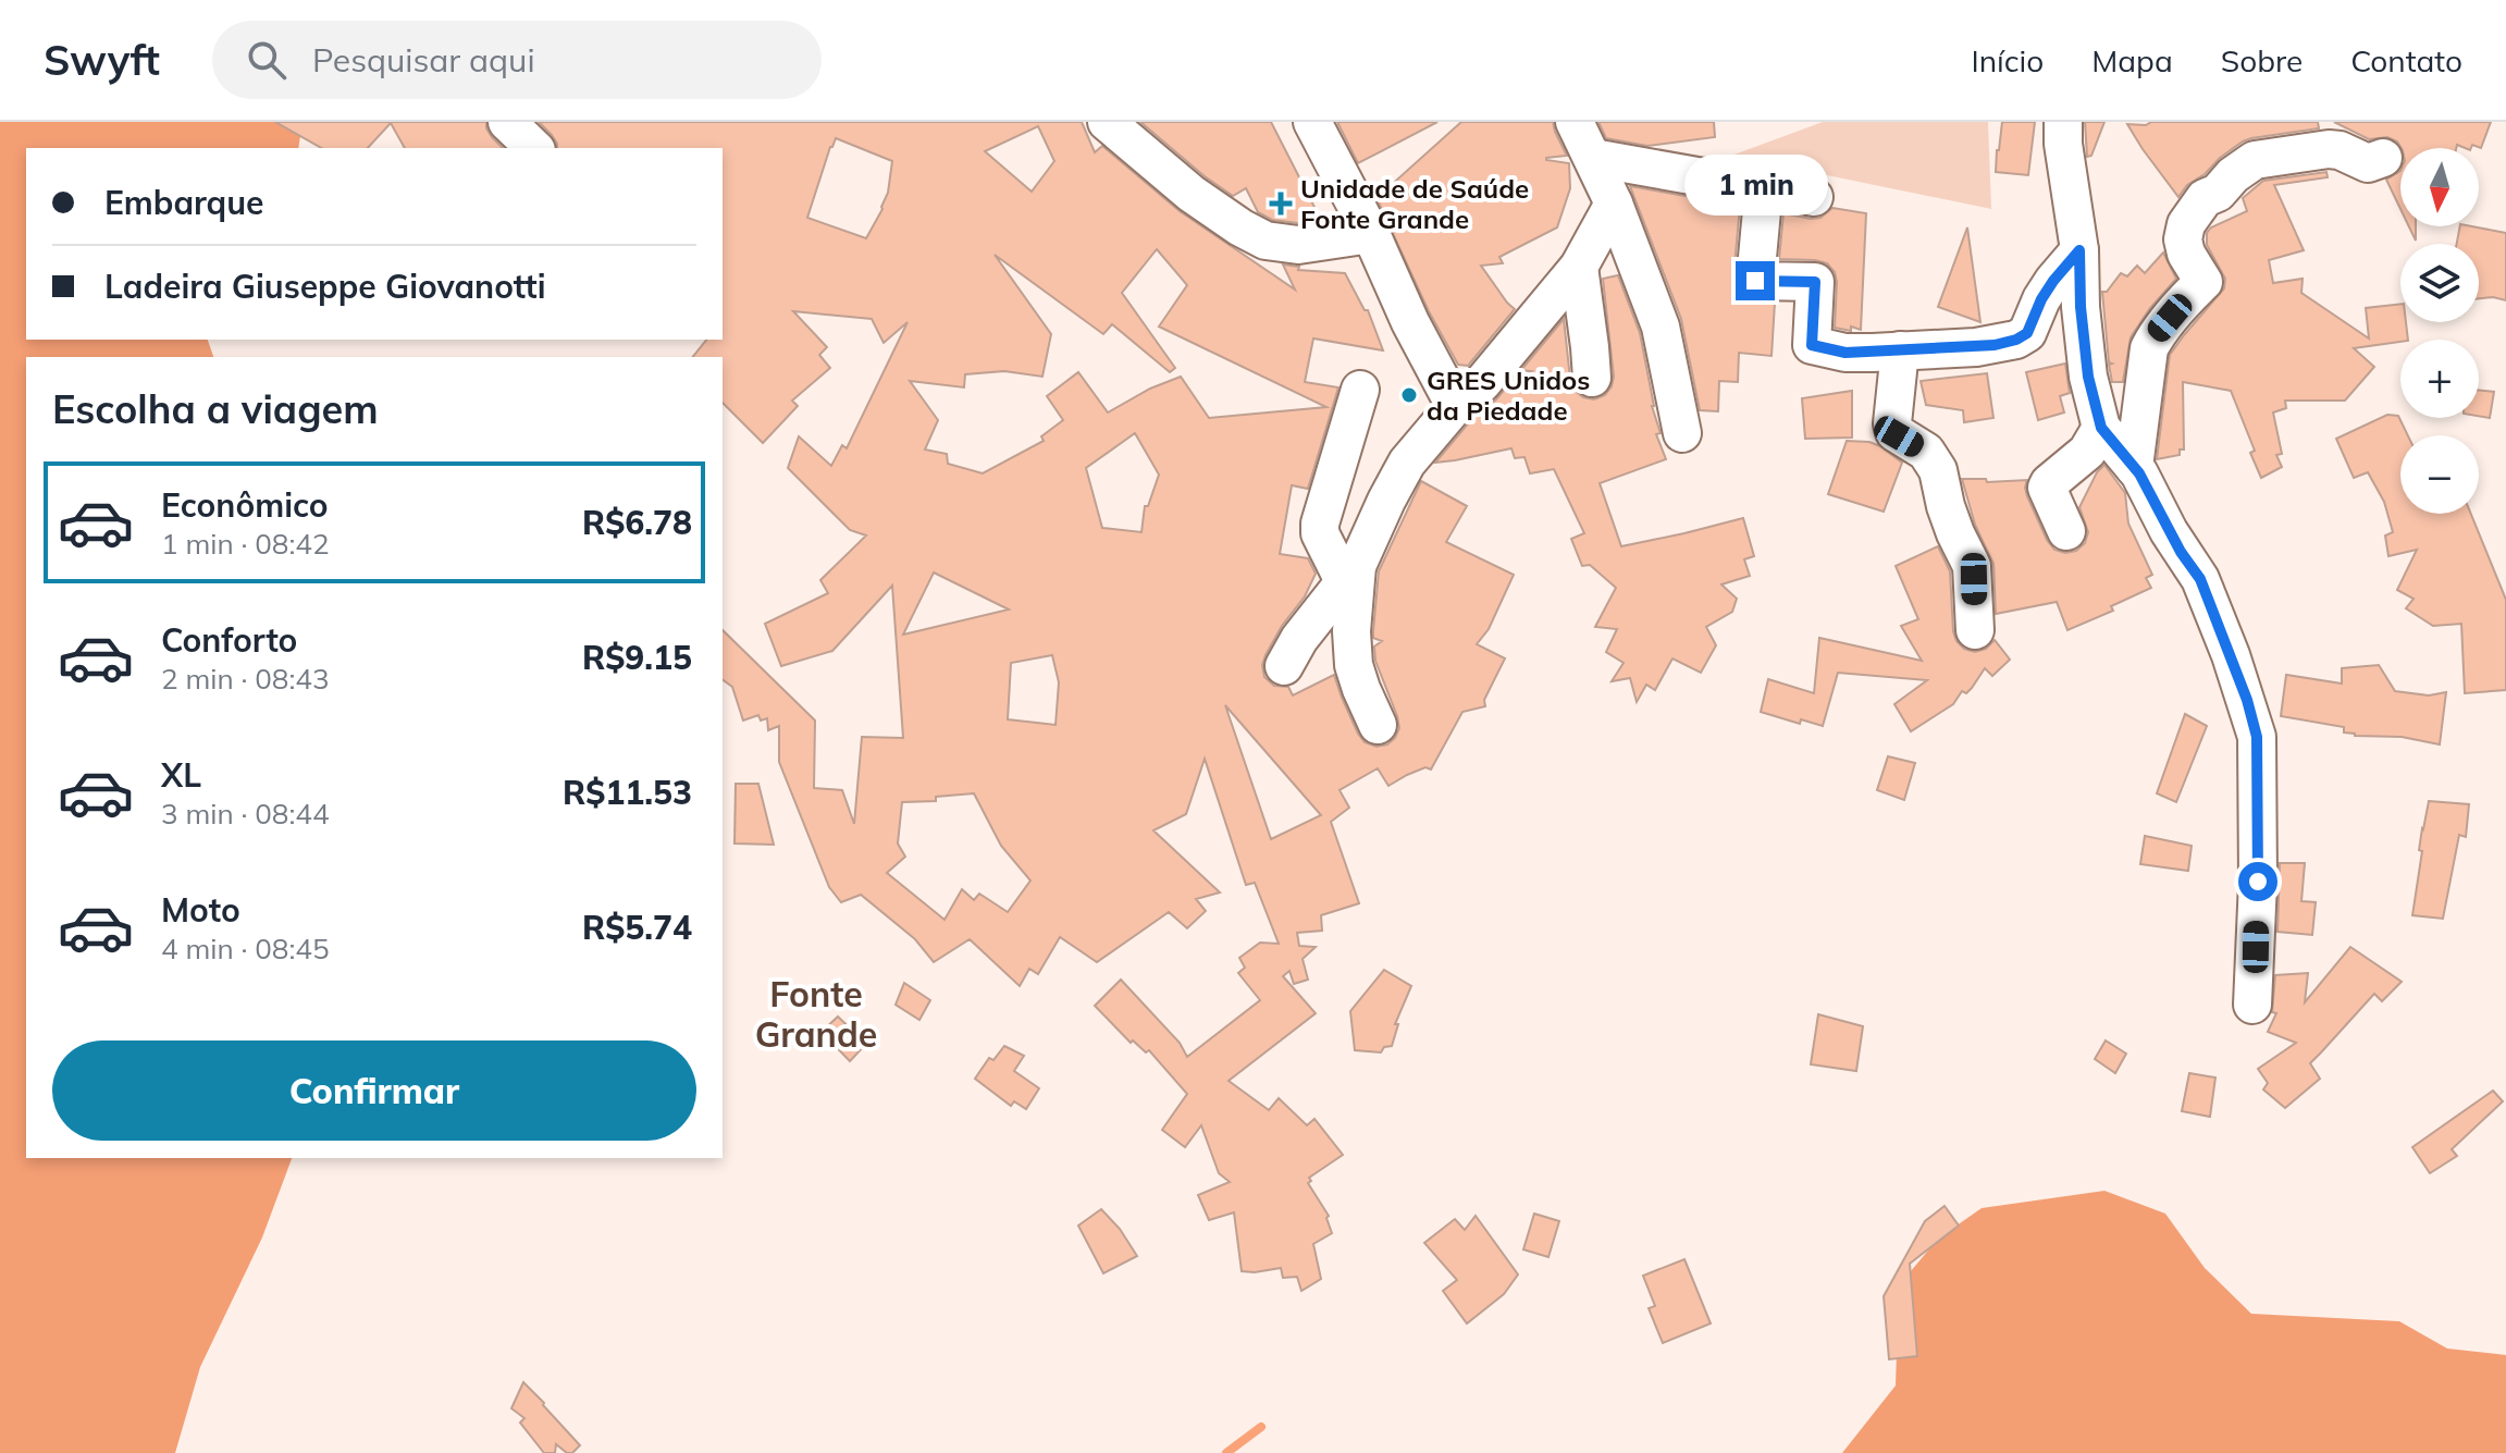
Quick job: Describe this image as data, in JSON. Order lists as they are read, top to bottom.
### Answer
{
  "districts": ["Fonte Grande"],
  "places": {
    "health": ["Unidade de Saúde Fonte Grande"],
    "other": ["GRES Unidos da Piedade"]
  },
  "north": "bottom",
  "page": {
    "header": "Swyft",
    "search": "Pesquisar aqui",
    "nav": [
      "Início",
      "Mapa",
      "Sobre",
      "Contato"
    ],
    "map_buttons": ["+", "−"],
    "banner": ["Embarque", "Ladeira Giuseppe Giovanotti"],
    "bubble": "1 min",
    "heading": "Escolha a viagem",
    "list": [
      {
        "name": "Econômico",
        "note": "1 min · 08:42",
        "value": "R$6.78"
      },
      {
        "name": "Conforto",
        "note": "2 min · 08:43",
        "value": "R$9.15"
      },
      {
        "name": "XL",
        "note": "3 min · 08:44",
        "value": "R$11.53"
      },
      {
        "name": "Moto",
        "note": "4 min · 08:45",
        "value": "R$5.74"
      }
    ],
    "buttons": "Confirmar"
  }
}
